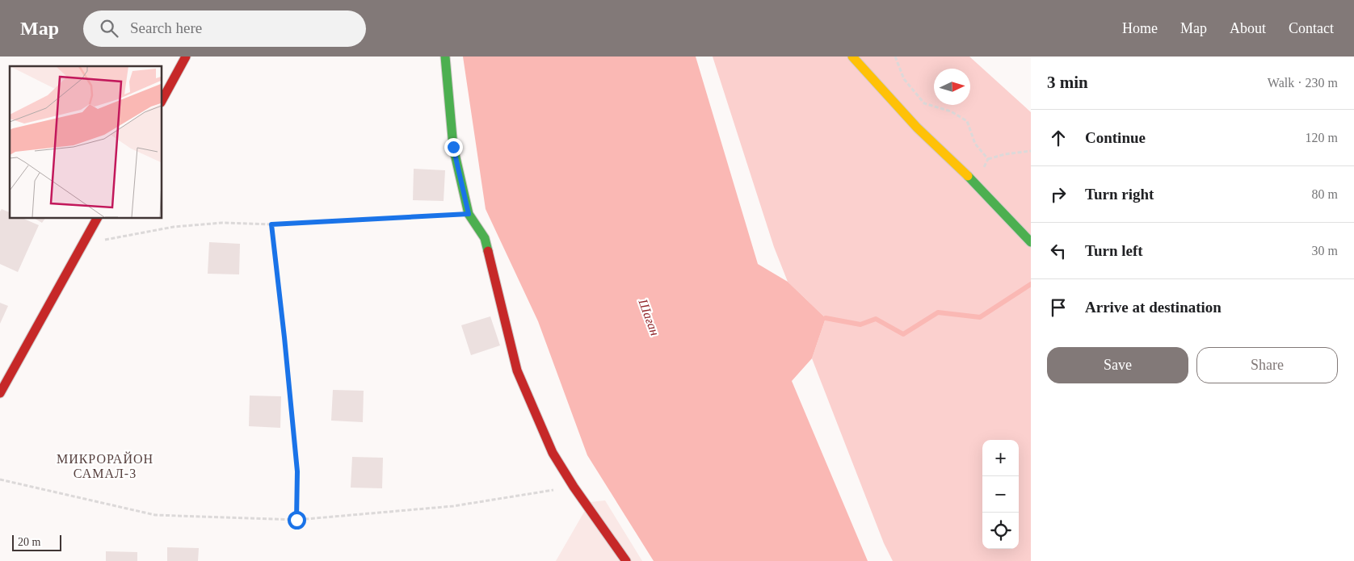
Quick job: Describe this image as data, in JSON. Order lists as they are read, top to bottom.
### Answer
{
  "districts": ["МИКРОРАЙОН САМАЛ-3"],
  "water": ["Шаған"],
  "scale_bar": "20 m",
  "north": "right",
  "page": {
    "header": "Map",
    "search": "Search here",
    "nav": [
      "Home",
      "Map",
      "About",
      "Contact"
    ],
    "heading": ["3 min", "Walk · 230 m"],
    "list": [
      ["Continue", "120 m"],
      ["Turn right", "80 m"],
      ["Turn left", "30 m"],
      "Arrive at destination"
    ],
    "buttons": ["Save", "Share"],
    "map_buttons": ["+", "−"],
    "scale": "20 m"
  }
}
